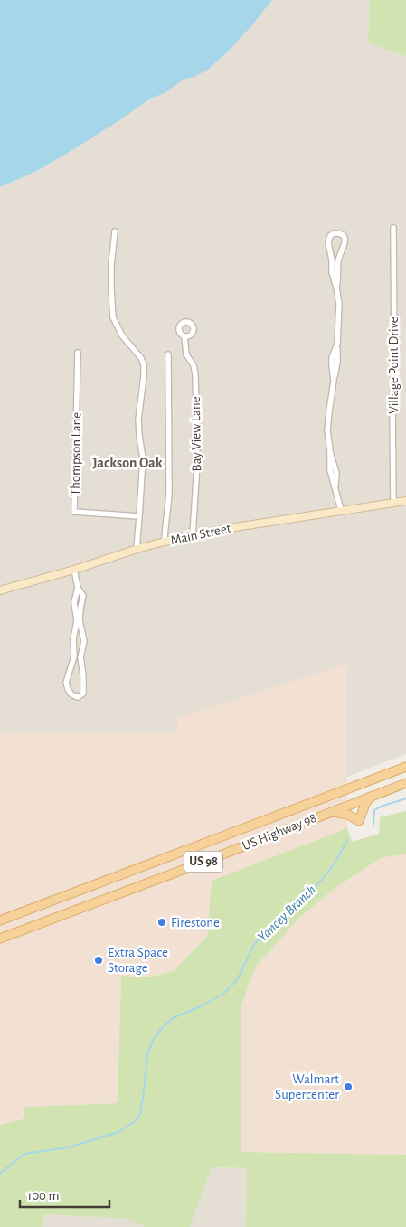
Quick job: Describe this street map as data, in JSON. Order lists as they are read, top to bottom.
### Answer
{
  "streets": {
    "main road": ["Main Street", "US Highway 98", "US 98"],
    "street": ["Village Point Drive", "Bay View Lane", "Thompson Lane"]
  },
  "crossings": [
    ["Village Point Drive", "Main Street"],
    ["Bay View Lane", "Main Street"]
  ],
  "districts": ["Jackson Oak"],
  "water": ["Yancey Branch"],
  "places": ["Firestone", "Extra Space Storage", "Walmart Supercenter"],
  "scale_bar": "100 m"
}
